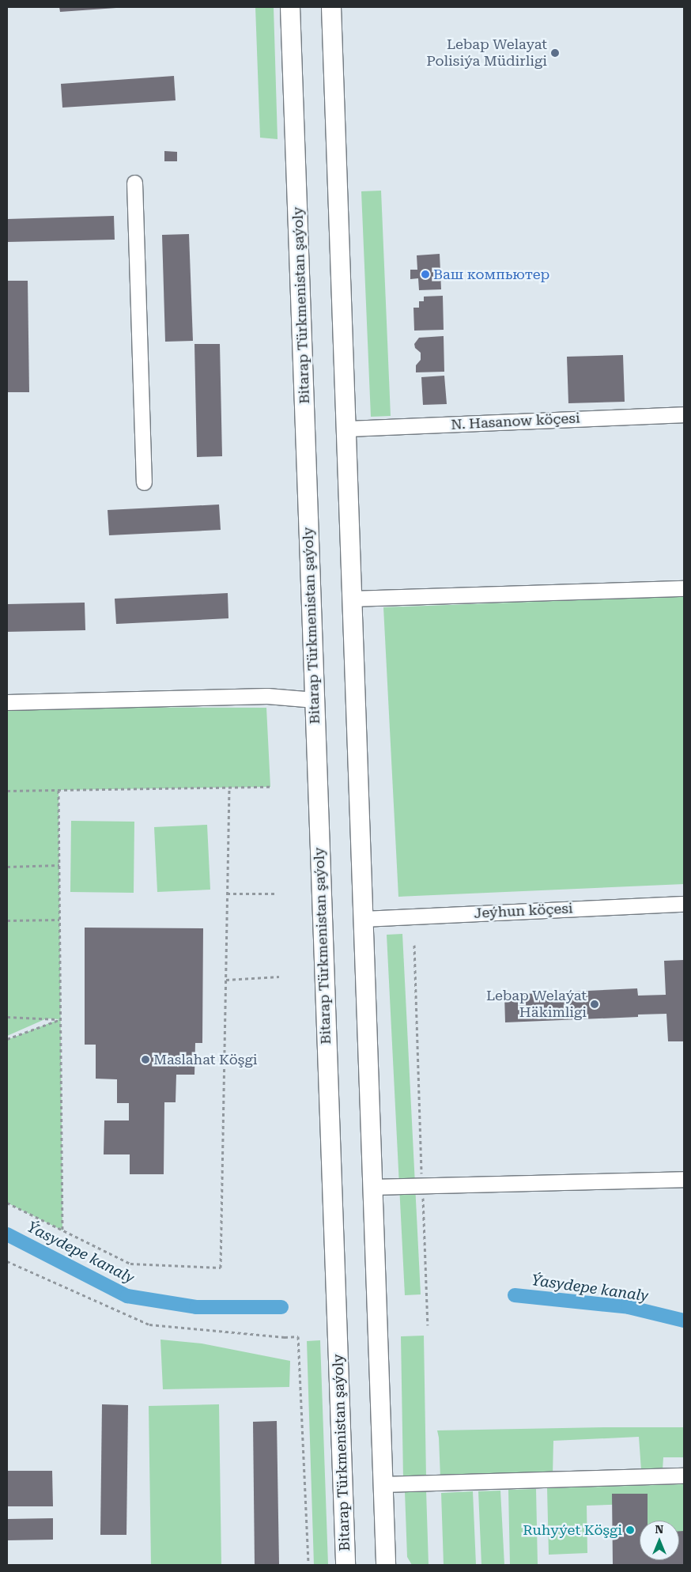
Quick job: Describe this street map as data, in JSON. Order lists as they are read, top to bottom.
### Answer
{
  "streets": {
    "main road": ["Bitarap Türkmenistan şaýoly"],
    "street": ["N. Hasanow köçesi", "Jeýhun köçesi"]
  },
  "water": ["Ýasydepe kanaly"],
  "places": [
    "Lebap Welayat Polisiýa Müdirligi",
    "Ваш компьютер",
    "Lebap Welaýat Häkimligi",
    "Maslahat Köşgi",
    "Ruhyýet Köşgi"
  ],
  "north": "top"
}
